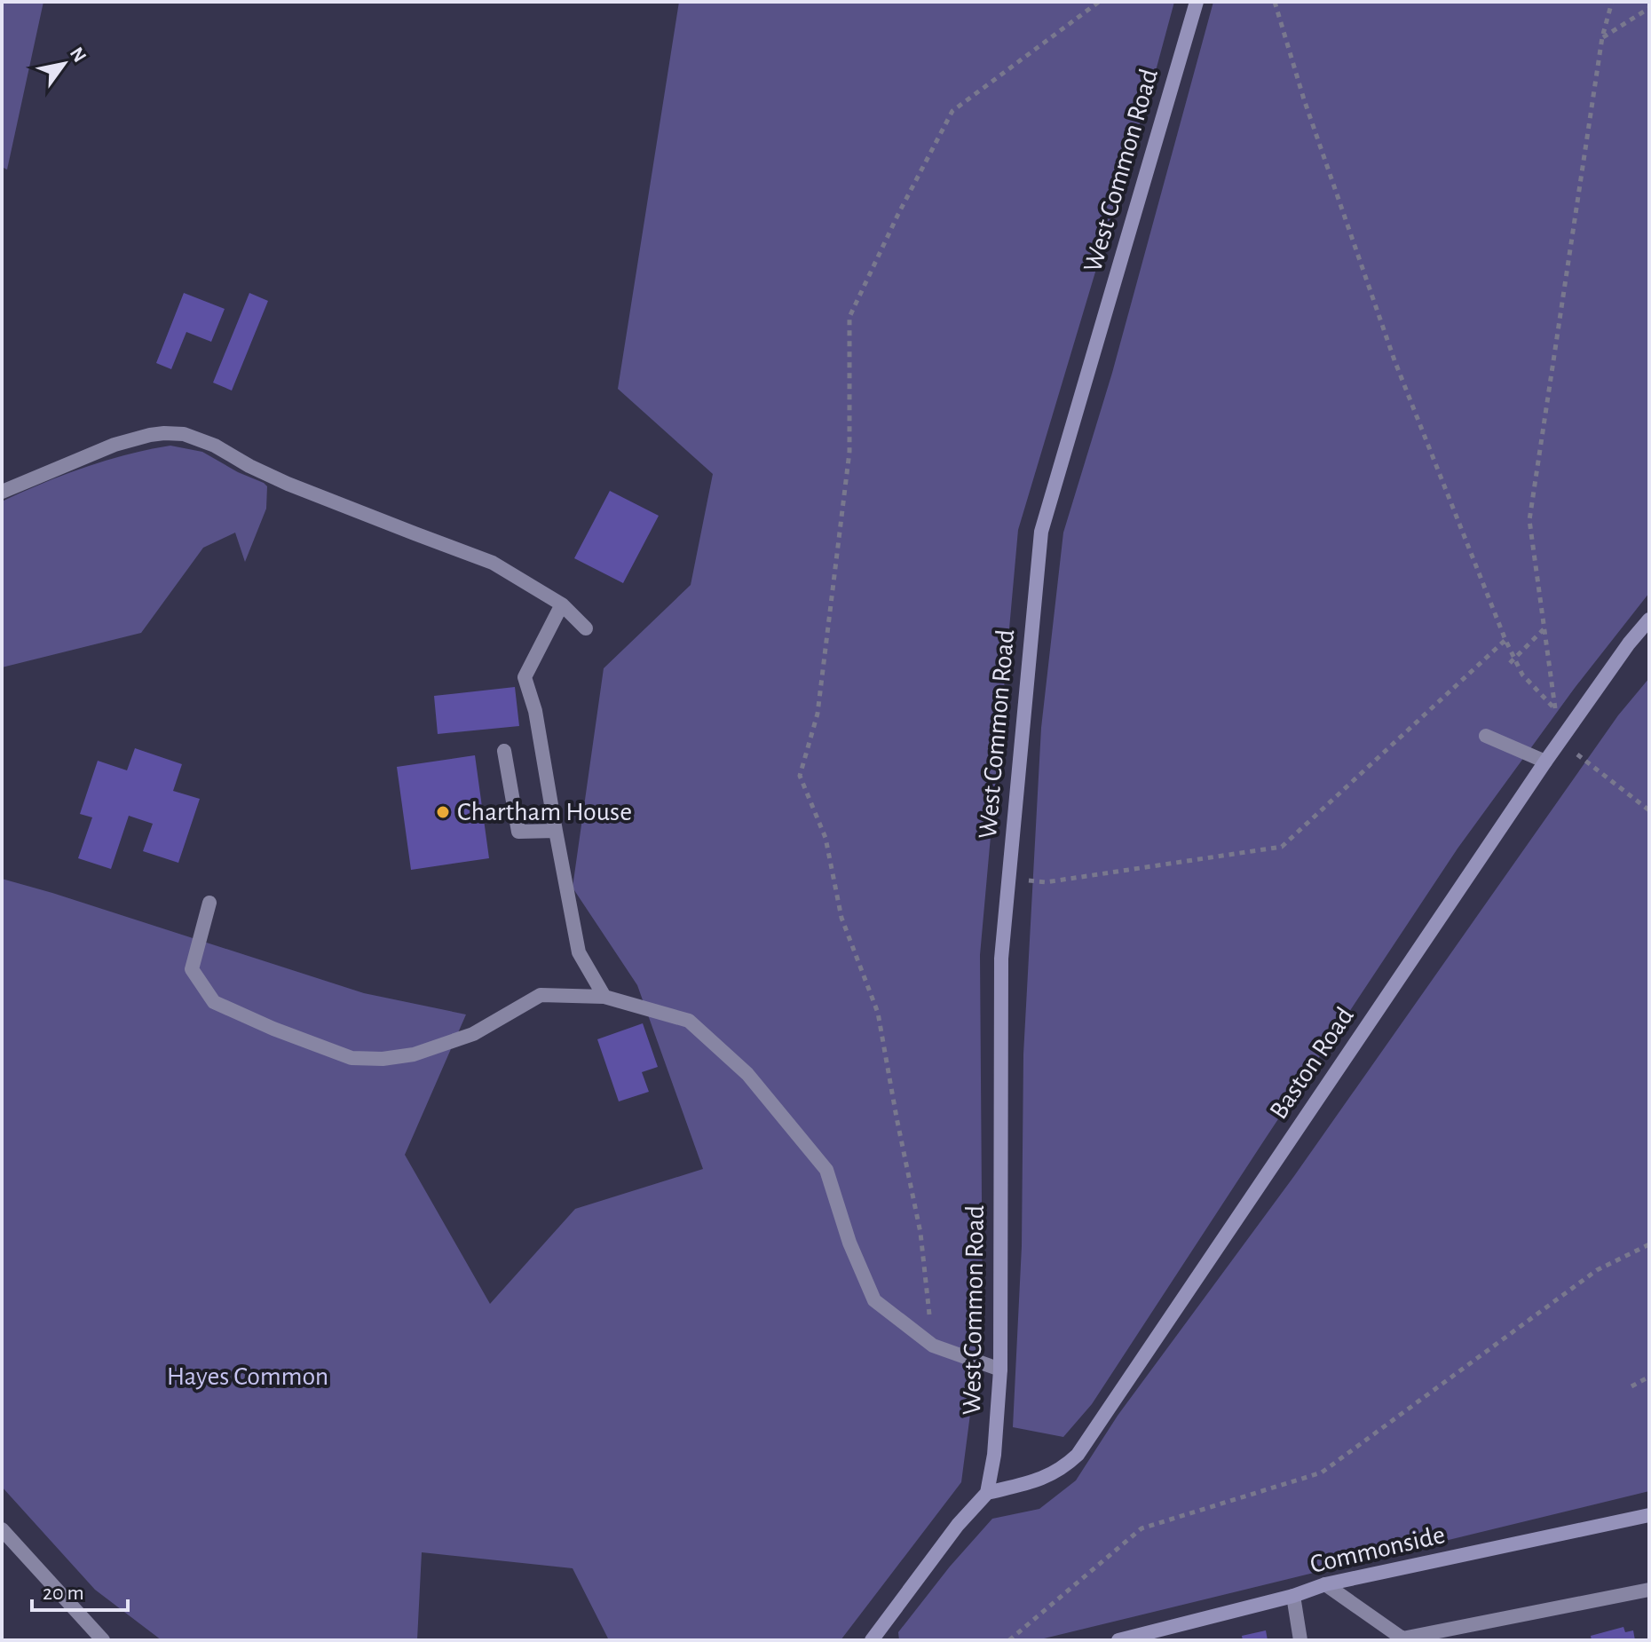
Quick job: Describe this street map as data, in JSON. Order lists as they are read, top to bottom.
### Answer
{
  "streets": {
    "street": ["West Common Road", "Baston Road", "Commonside"]
  },
  "crossings": [
    ["West Common Road", "Baston Road"]
  ],
  "parks": ["Hayes Common"],
  "places": ["Chartham House"],
  "scale_bar": "20 m",
  "north": "top right"
}
